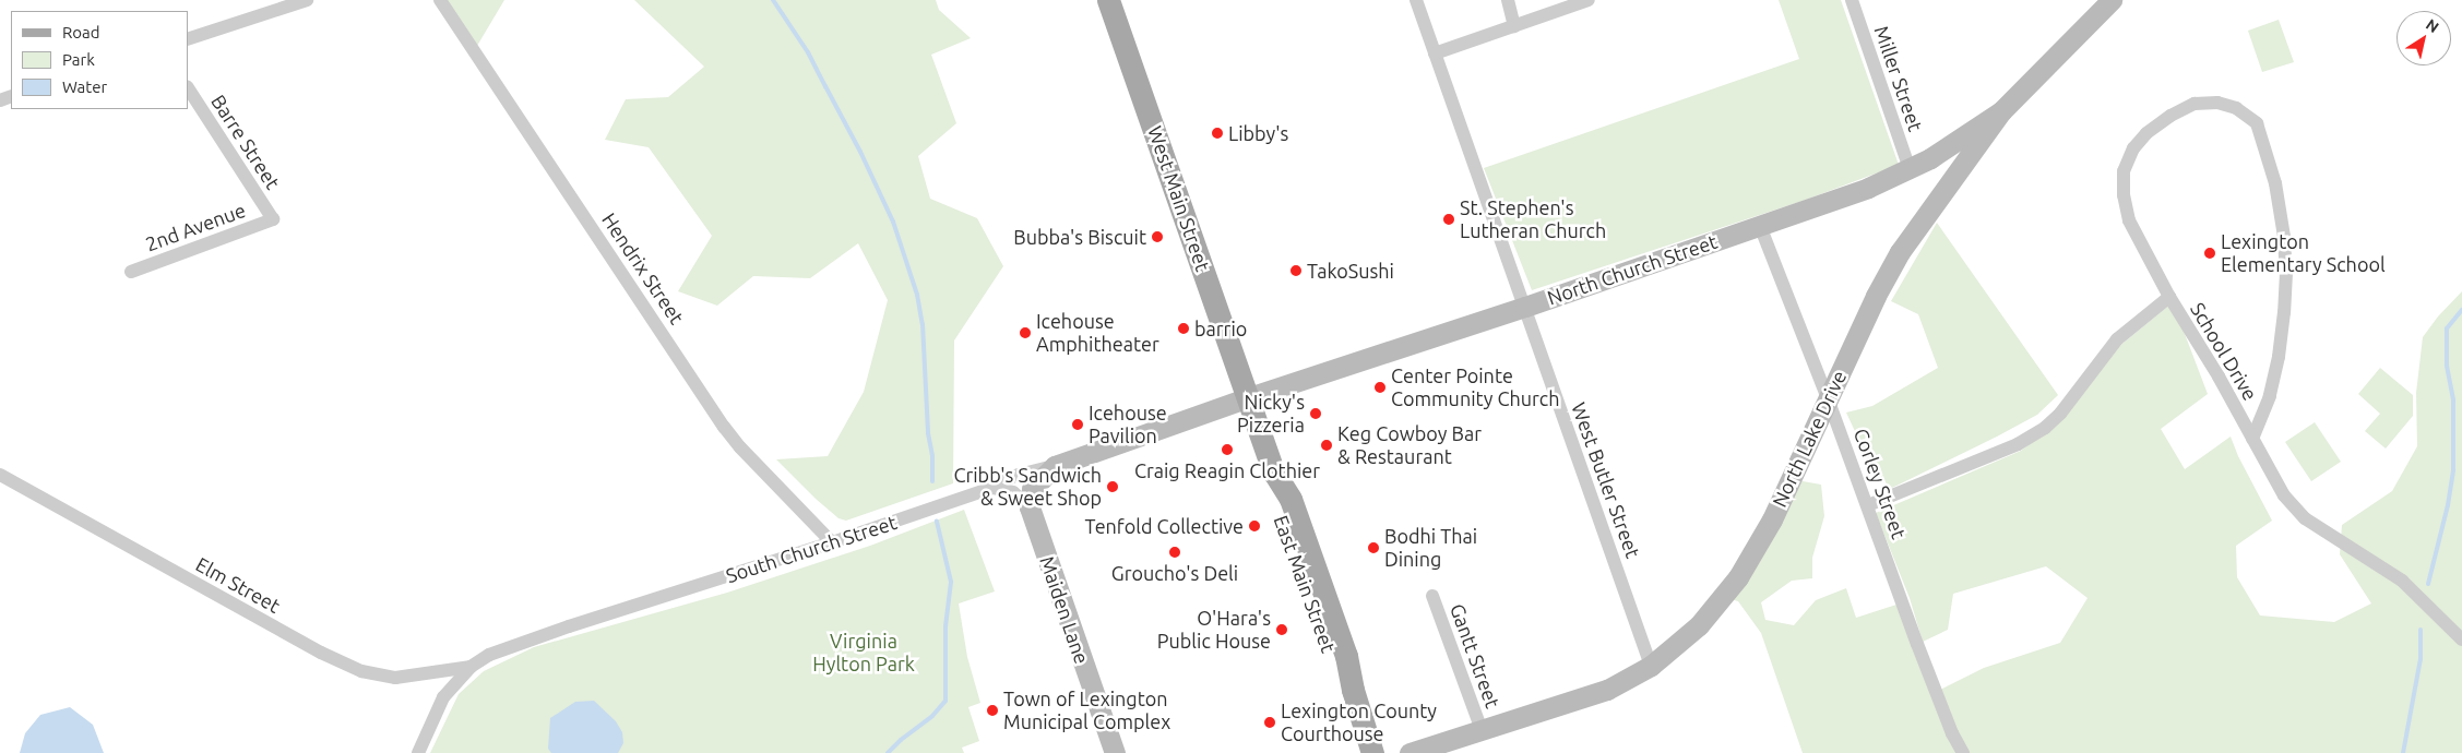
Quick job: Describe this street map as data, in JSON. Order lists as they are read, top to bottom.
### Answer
{
  "streets": {
    "main road": [
      "West Main Street",
      "North Church Street",
      "North Lake Drive",
      "South Church Street",
      "East Main Street",
      "Maiden Lane"
    ],
    "street": [
      "Miller Street",
      "Barre Street",
      "2nd Avenue",
      "Hendrix Street",
      "School Drive",
      "West Butler Street",
      "Corley Street",
      "Elm Street",
      "Gantt Street"
    ]
  },
  "crossings": [
    ["Miller Street", "North Church Street"],
    ["Barre Street", "2nd Avenue"],
    ["West Main Street", "North Church Street"],
    ["West Main Street", "South Church Street"],
    ["West Main Street", "East Main Street"],
    ["Hendrix Street", "South Church Street"],
    ["North Church Street", "North Lake Drive"],
    ["North Church Street", "West Butler Street"],
    ["North Church Street", "Corley Street"],
    ["North Church Street", "South Church Street"],
    ["North Church Street", "East Main Street"],
    ["School Drive", "Corley Street"],
    ["North Lake Drive", "West Butler Street"],
    ["North Lake Drive", "Corley Street"],
    ["North Lake Drive", "Gantt Street"],
    ["South Church Street", "East Main Street"],
    ["South Church Street", "Elm Street"]
  ],
  "parks": ["Virginia Hylton Park"],
  "places": [
    "Libby's",
    "St. Stephen's Lutheran Church",
    "Bubba's Biscuit",
    "Lexington Elementary School",
    "TakoSushi",
    "barrio",
    "Icehouse Amphitheater",
    "Center Pointe Community Church",
    "Nicky's Pizzeria",
    "Icehouse Pavilion",
    "Keg Cowboy Bar & Restaurant",
    "Craig Reagin Clothier",
    "Cribb's Sandwich & Sweet Shop",
    "Tenfold Collective",
    "Bodhi Thai Dining",
    "Groucho's Deli",
    "O'Hara's Public House",
    "Town of Lexington Municipal Complex",
    "Lexington County Courthouse"
  ],
  "legend": ["Road", "Park", "Water"],
  "north": "top right"
}
